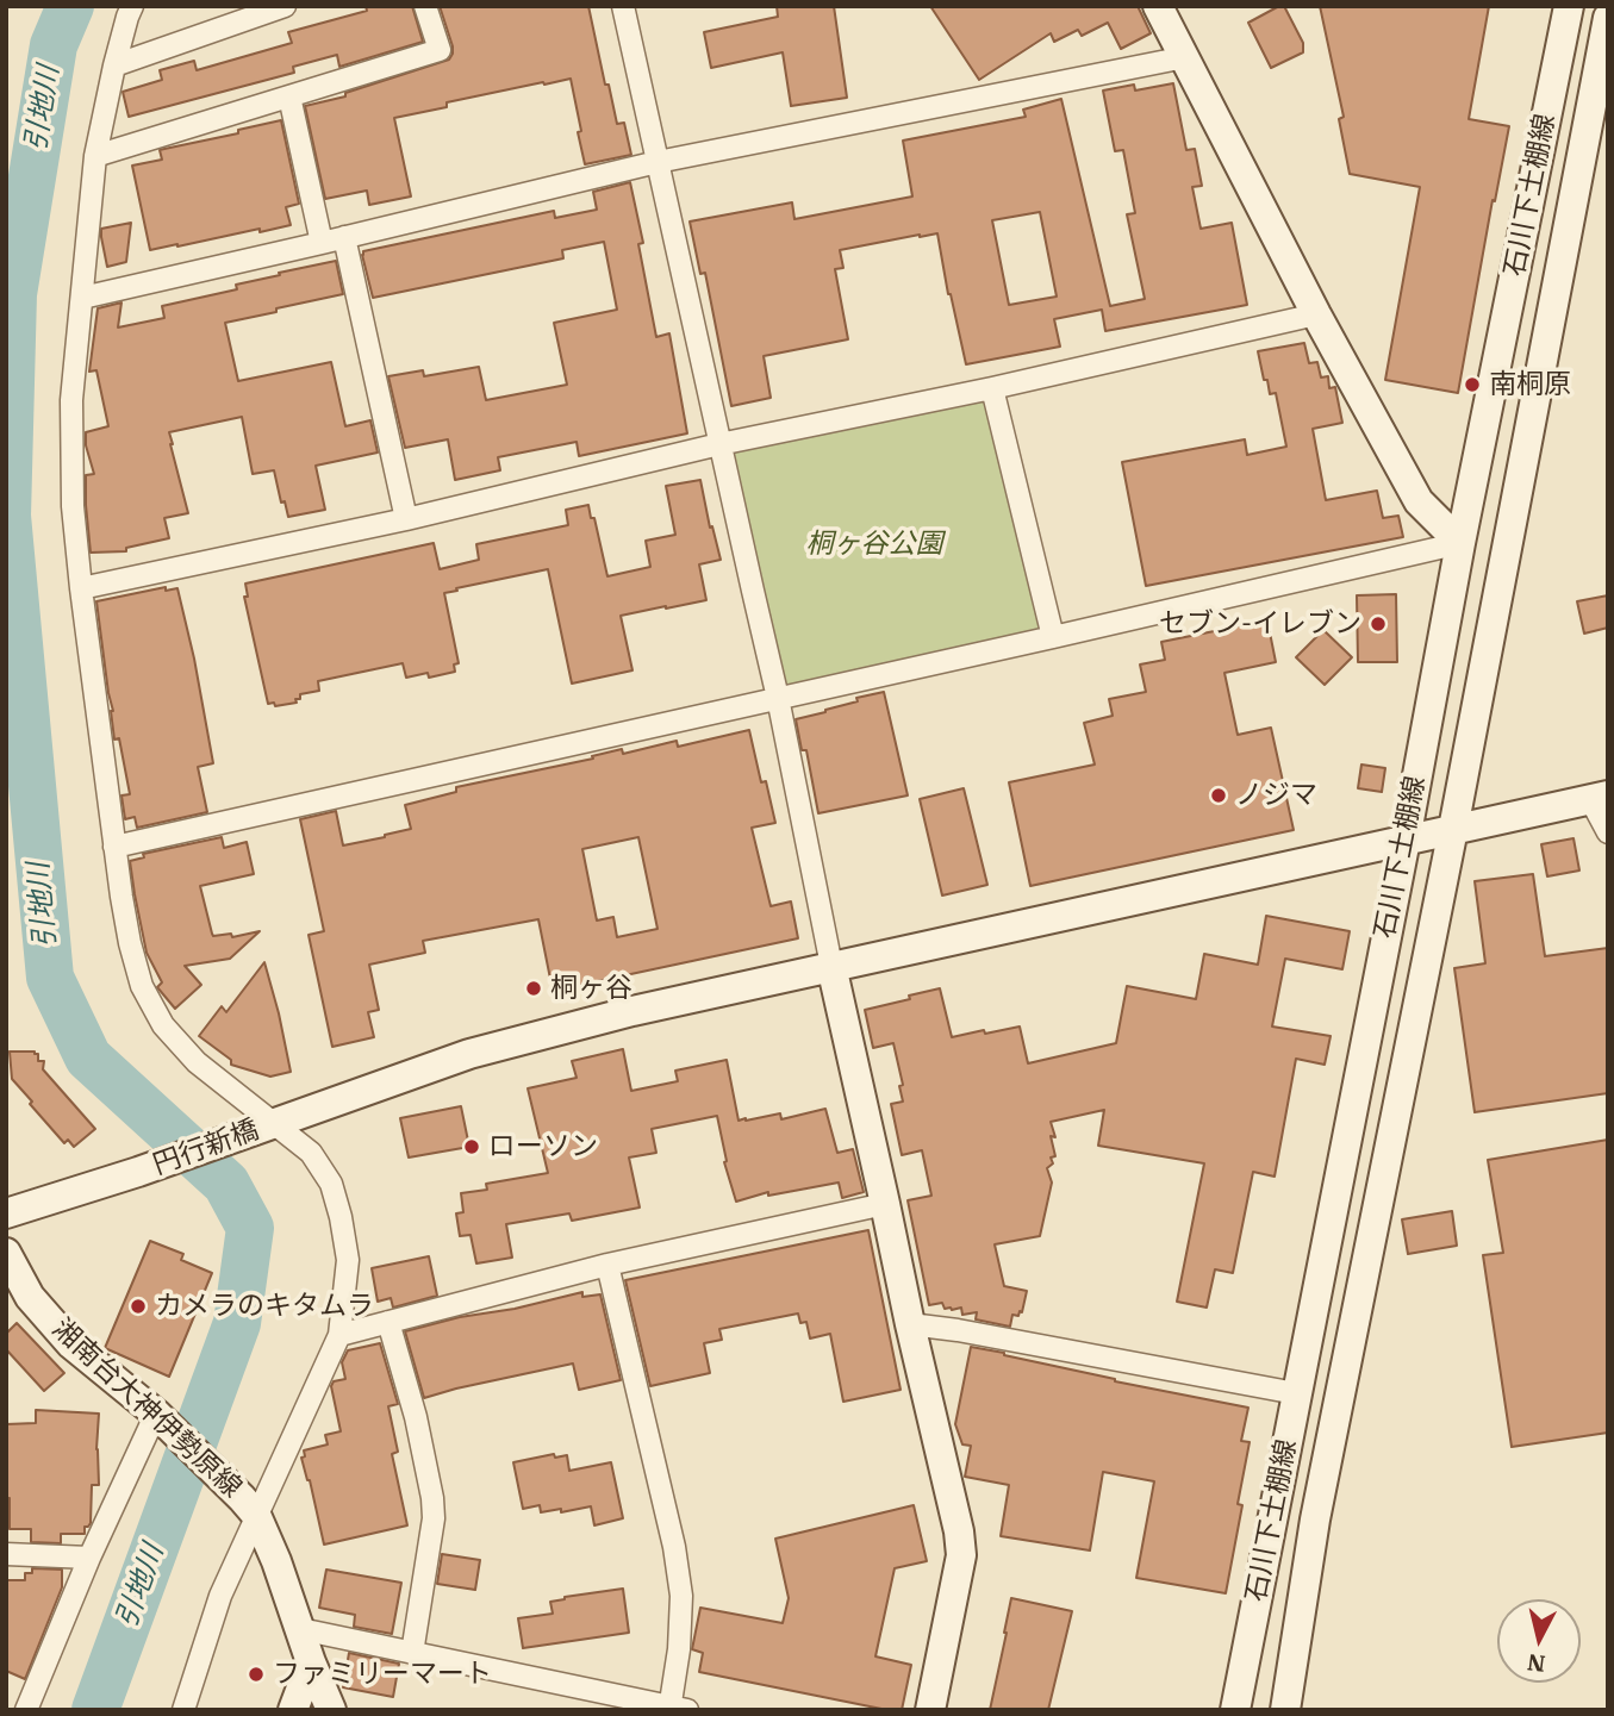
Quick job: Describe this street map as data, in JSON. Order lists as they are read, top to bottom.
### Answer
{
  "streets": {
    "street": ["石川下土棚線", "円行新橋", "湘南台大神伊勢原線"]
  },
  "crossings": [
    ["石川下土棚線", "円行新橋"]
  ],
  "water": ["引地川"],
  "parks": ["桐ヶ谷公園"],
  "places": [
    "南桐原",
    "セブン-イレブン",
    "ノジマ",
    "桐ヶ谷",
    "ローソン",
    "カメラのキタムラ",
    "ファミリーマート"
  ],
  "north": "bottom"
}
